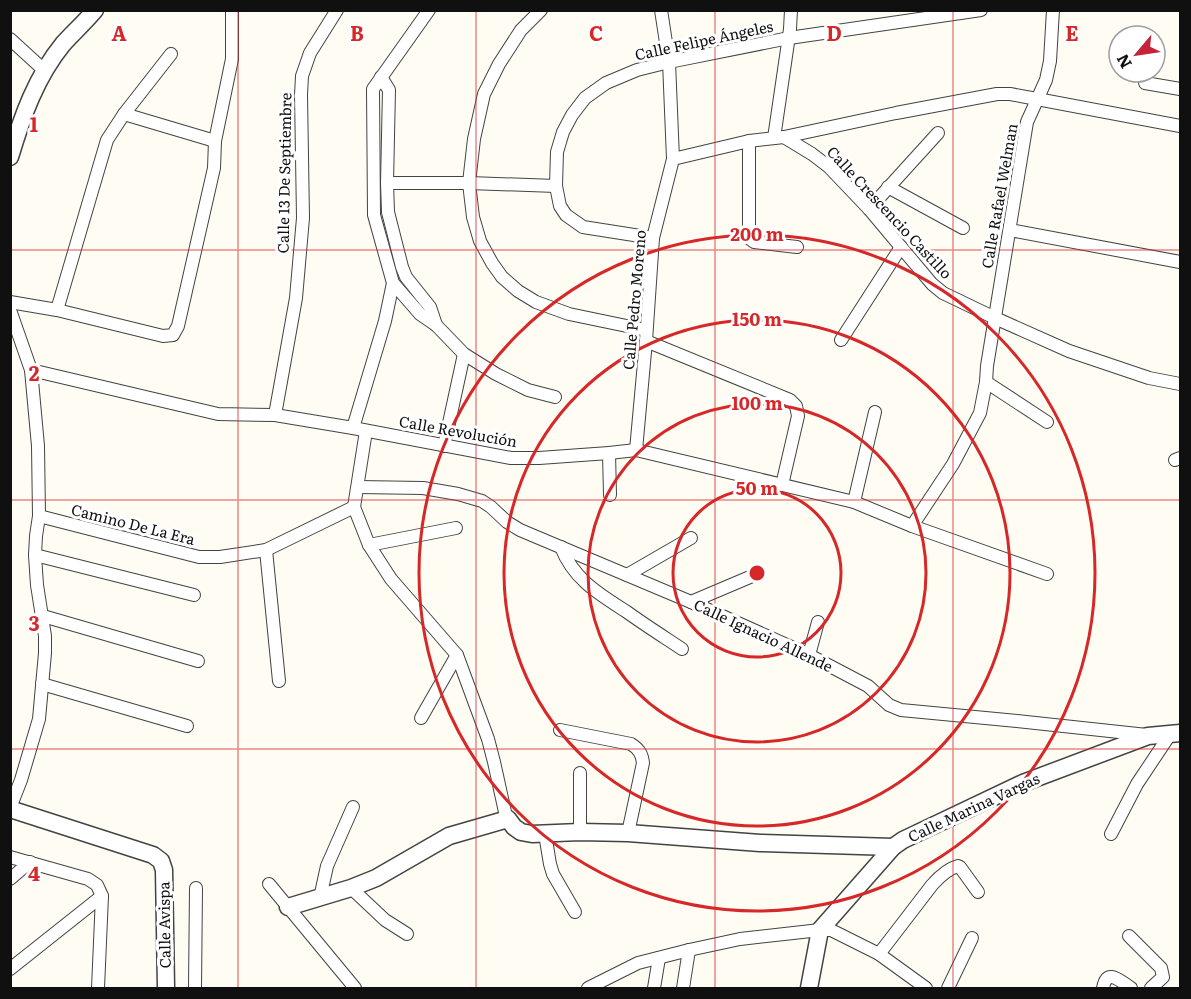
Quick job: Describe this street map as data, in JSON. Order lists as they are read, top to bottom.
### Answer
{
  "streets": {
    "street": [
      "Calle Felipe Ángeles",
      "Calle 13 De Septiembre",
      "Calle Rafael Welman",
      "Calle Crescencio Castillo",
      "Calle Pedro Moreno",
      "Calle Revolución",
      "Camino De La Era",
      "Calle Ignacio Allende",
      "Calle Marina Vargas",
      "Calle Avispa"
    ]
  },
  "crossings": [
    ["Calle Felipe Ángeles", "Calle Pedro Moreno"],
    ["Calle 13 De Septiembre", "Calle Revolución"],
    ["Calle Rafael Welman", "Calle Crescencio Castillo"],
    ["Calle Rafael Welman", "Calle Revolución"],
    ["Calle Pedro Moreno", "Calle Revolución"],
    ["Calle Ignacio Allende", "Calle Marina Vargas"]
  ],
  "north": "bottom left",
  "grid": {
    "columns": [
      "A",
      "B",
      "C",
      "D",
      "E"
    ],
    "rows": [
      "1",
      "2",
      "3",
      "4"
    ]
  },
  "rings": [
    "200 m",
    "150 m",
    "100 m",
    "50 m"
  ]
}
